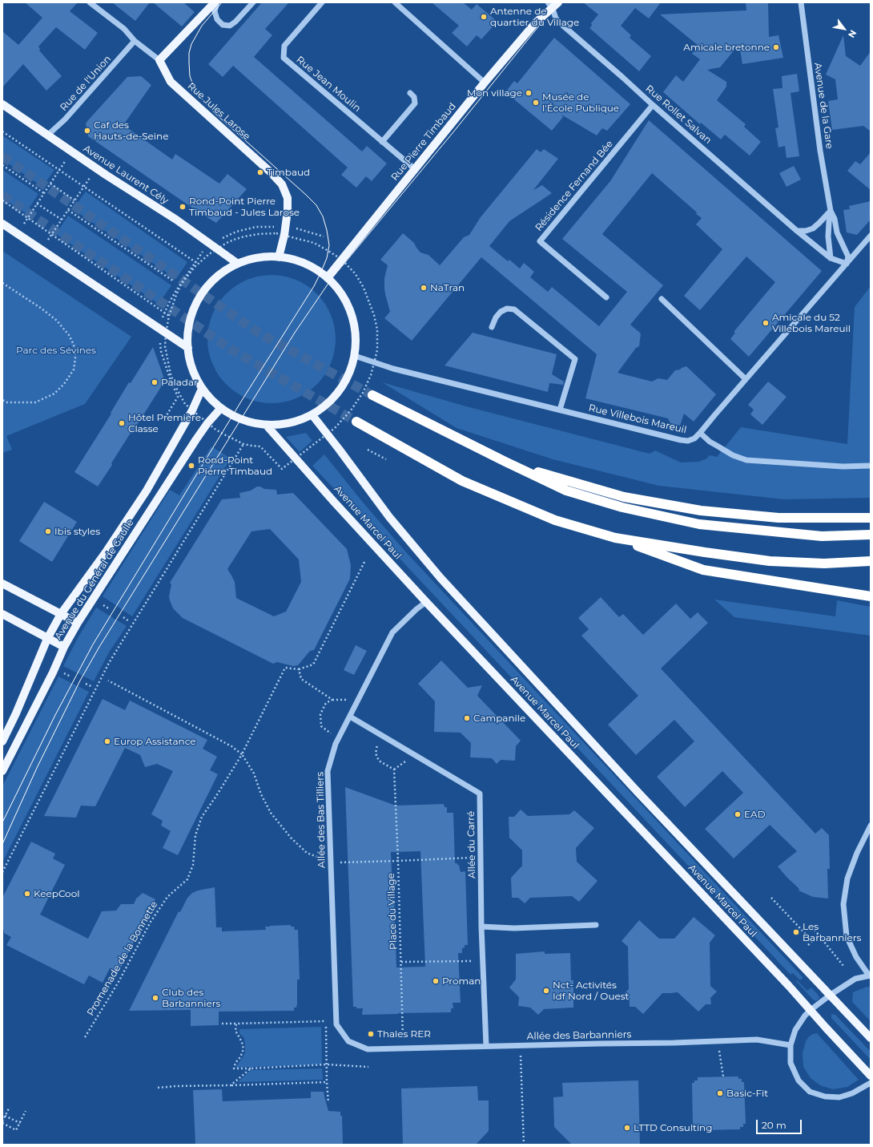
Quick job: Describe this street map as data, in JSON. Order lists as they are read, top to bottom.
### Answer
{
  "streets": {
    "main road": [
      "Rue Jules Larose",
      "Rue Pierre Timbaud",
      "Avenue Laurent Cély",
      "Avenue Marcel Paul",
      "Avenue du Général de Gaulle"
    ],
    "street": [
      "Rue de l'Union",
      "Rue Jean Moulin",
      "Avenue de la Gare",
      "Rue Rollet Salvan",
      "Résidence Fernand Bée",
      "Rue Villebois Mareuil",
      "Allée des Bas Tilliers",
      "Allée du Carré",
      "Allée des Barbanniers"
    ],
    "path": ["Place du Village", "Promenade de la Bonnette"]
  },
  "crossings": [
    ["Rue de l'Union", "Rue Jules Larose"],
    ["Rue de l'Union", "Avenue Laurent Cély"],
    ["Rue Jean Moulin", "Rue Pierre Timbaud"],
    ["Avenue de la Gare", "Rue Rollet Salvan"],
    ["Avenue de la Gare", "Rue Villebois Mareuil"],
    ["Rue Rollet Salvan", "Rue Pierre Timbaud"],
    ["Rue Rollet Salvan", "Résidence Fernand Bée"],
    ["Rue Rollet Salvan", "Rue Villebois Mareuil"],
    ["Avenue Marcel Paul", "Allée des Bas Tilliers"],
    ["Allée des Bas Tilliers", "Allée du Carré"],
    ["Allée des Bas Tilliers", "Allée des Barbanniers"],
    ["Allée du Carré", "Place du Village"],
    ["Allée du Carré", "Allée des Barbanniers"],
    ["Place du Village", "Allée des Barbanniers"]
  ],
  "parks": ["Parc des Sévines"],
  "places": [
    "Antenne de quartier du Village",
    "Amicale bretonne",
    "Mon village",
    "Musée de l'École Publique",
    "Caf des Hauts-de-Seine",
    "Timbaud",
    "Rond-Point Pierre Timbaud - Jules Larose",
    "NaTran",
    "Amicale du 52 Villebois Mareuil",
    "Paladar",
    "Hôtel Première Classe",
    "Rond-Point Pierre Timbaud",
    "Ibis styles",
    "Campanile",
    "Europ Assistance",
    "EAD",
    "KeepCool",
    "Les Barbanniers",
    "Proman",
    "Nct- Activités Idf Nord / Ouest",
    "Club des Barbanniers",
    "Thales RER",
    "Basic-Fit",
    "LTTD Consulting"
  ],
  "scale_bar": "20 m",
  "north": "bottom right"
}
